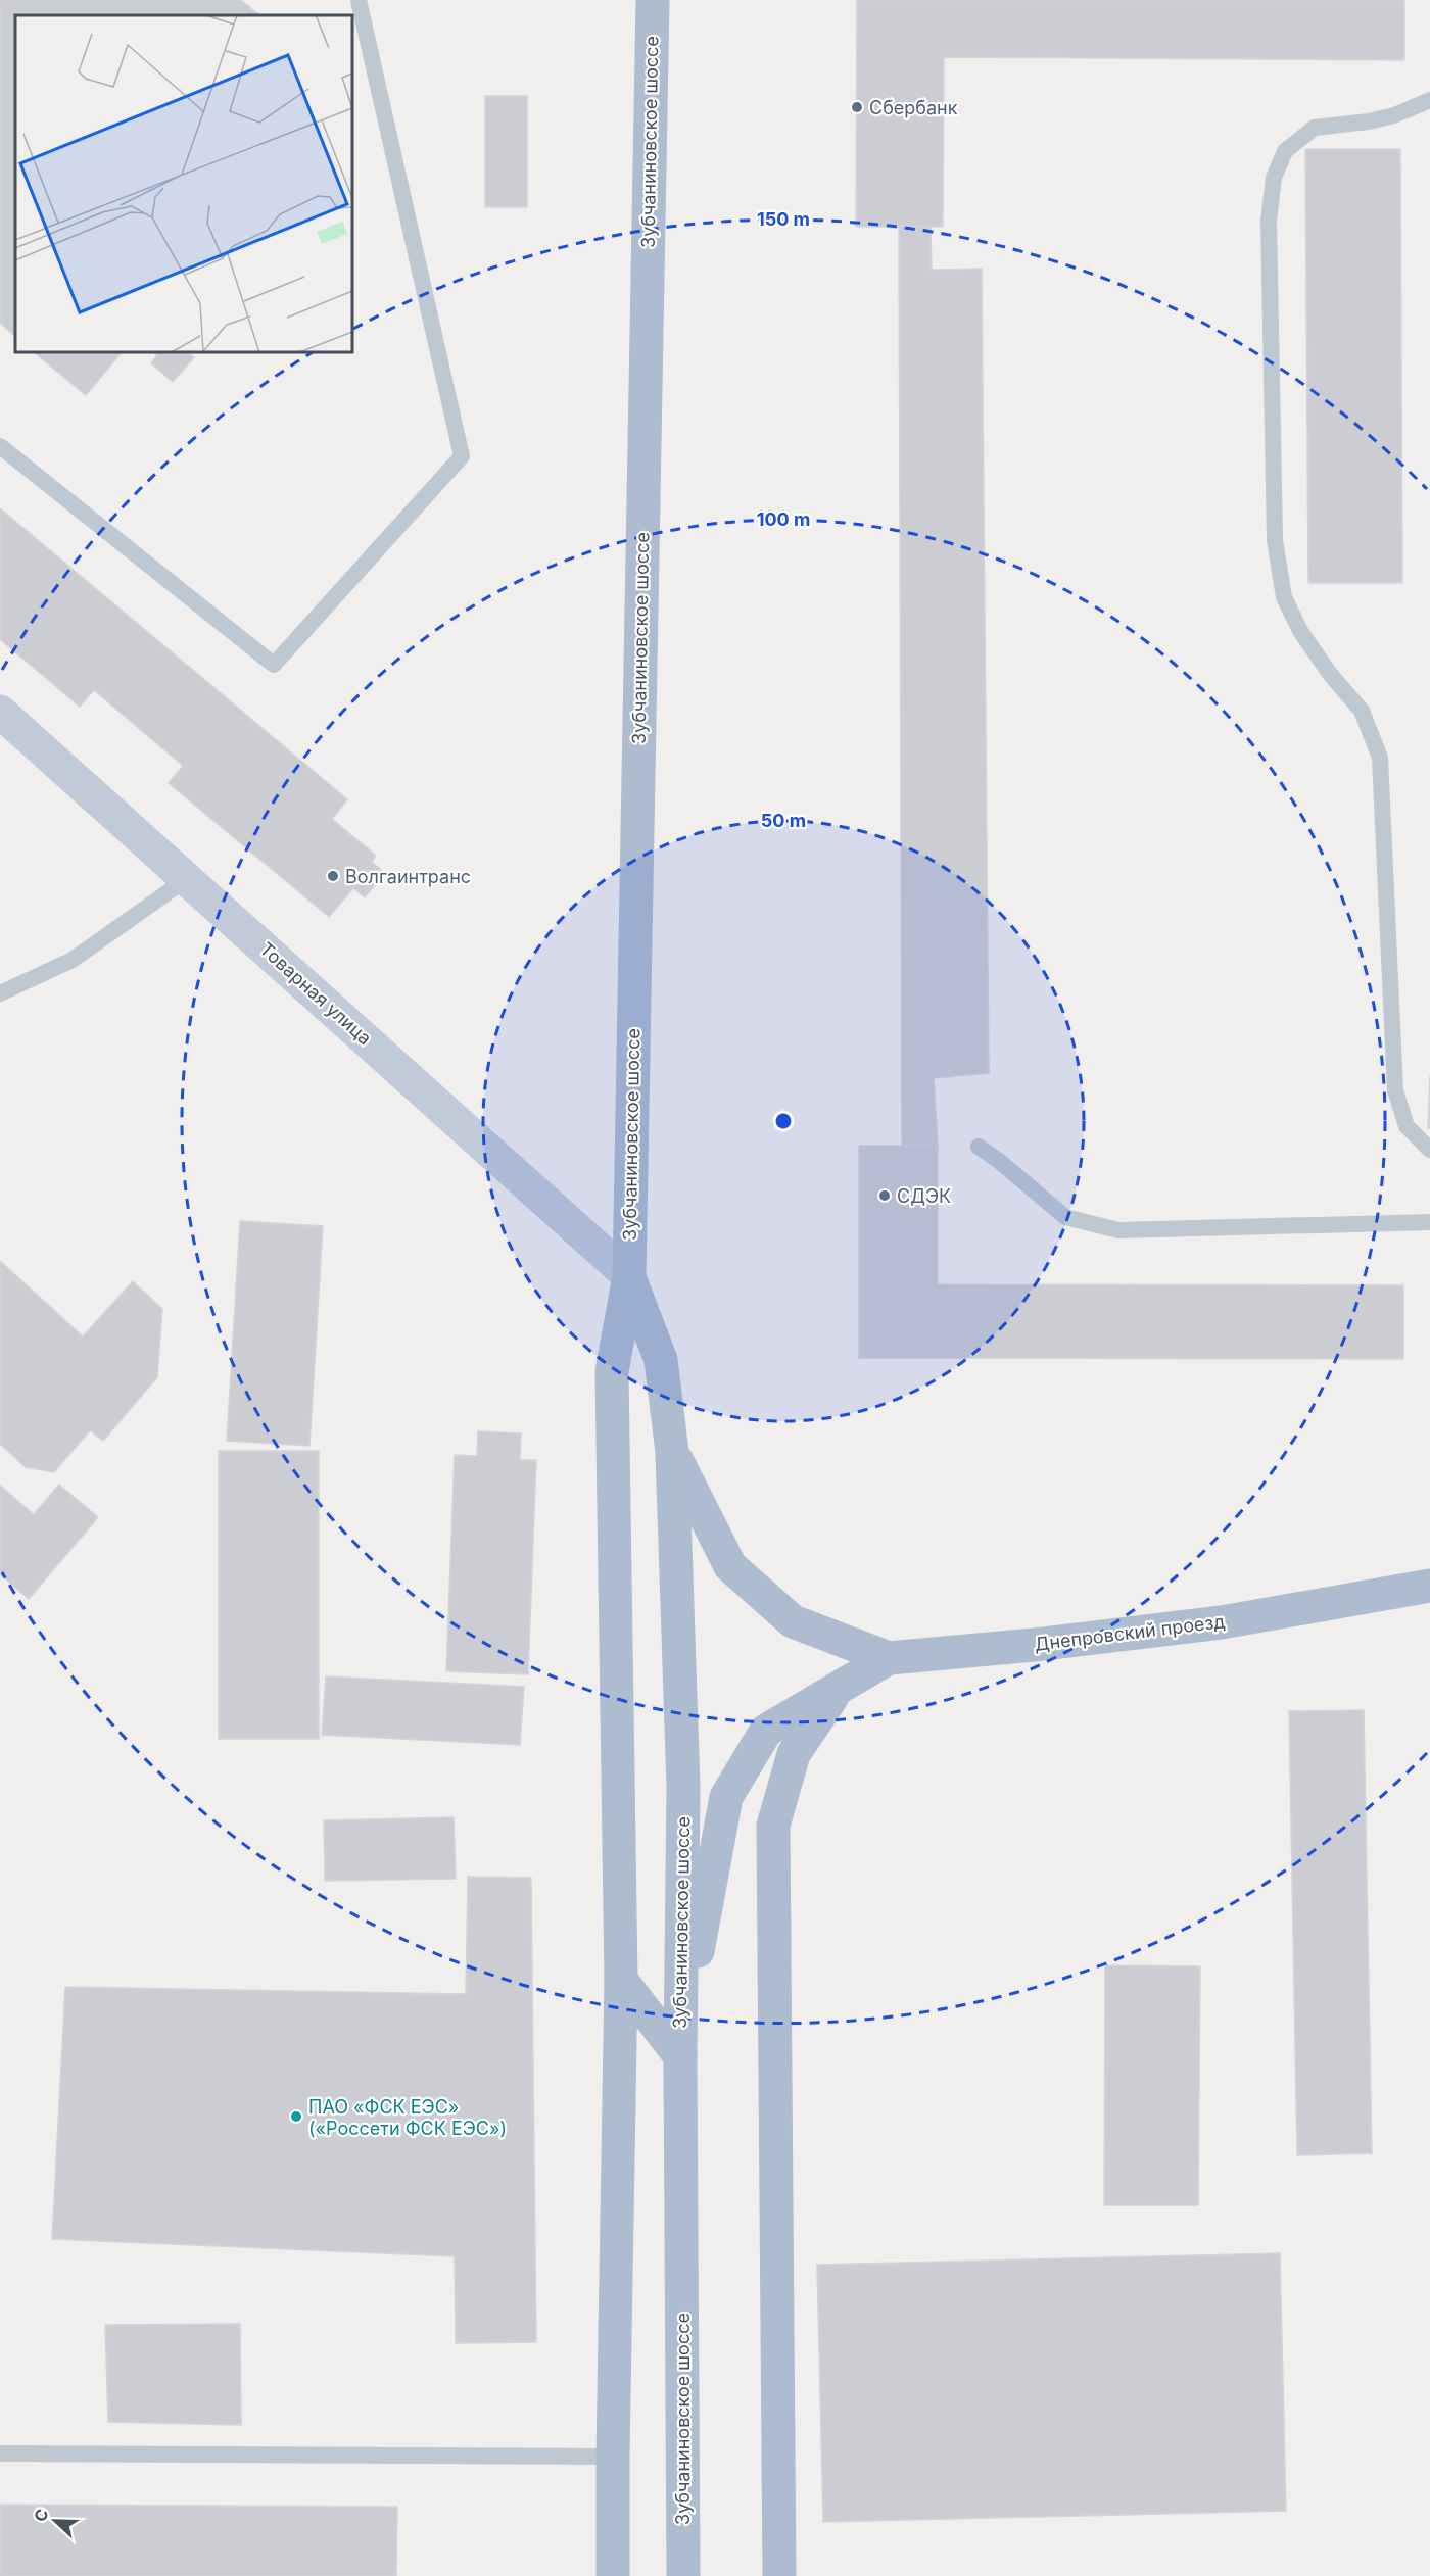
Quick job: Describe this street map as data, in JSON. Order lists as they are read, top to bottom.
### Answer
{
  "streets": {
    "main road": ["Зубчаниновское шоссе", "Днепровский проезд"],
    "street": ["Товарная улица"]
  },
  "crossings": [
    ["Зубчаниновское шоссе", "Товарная улица"],
    ["Зубчаниновское шоссе", "Днепровский проезд"]
  ],
  "places": [
    "Сбербанк",
    "Волгаинтранс",
    "СДЭК",
    "ПАО «ФСК ЕЭС» («Россети ФСК ЕЭС»)"
  ],
  "north": "left",
  "rings": ["150 m", "100 m", "50 m"]
}
